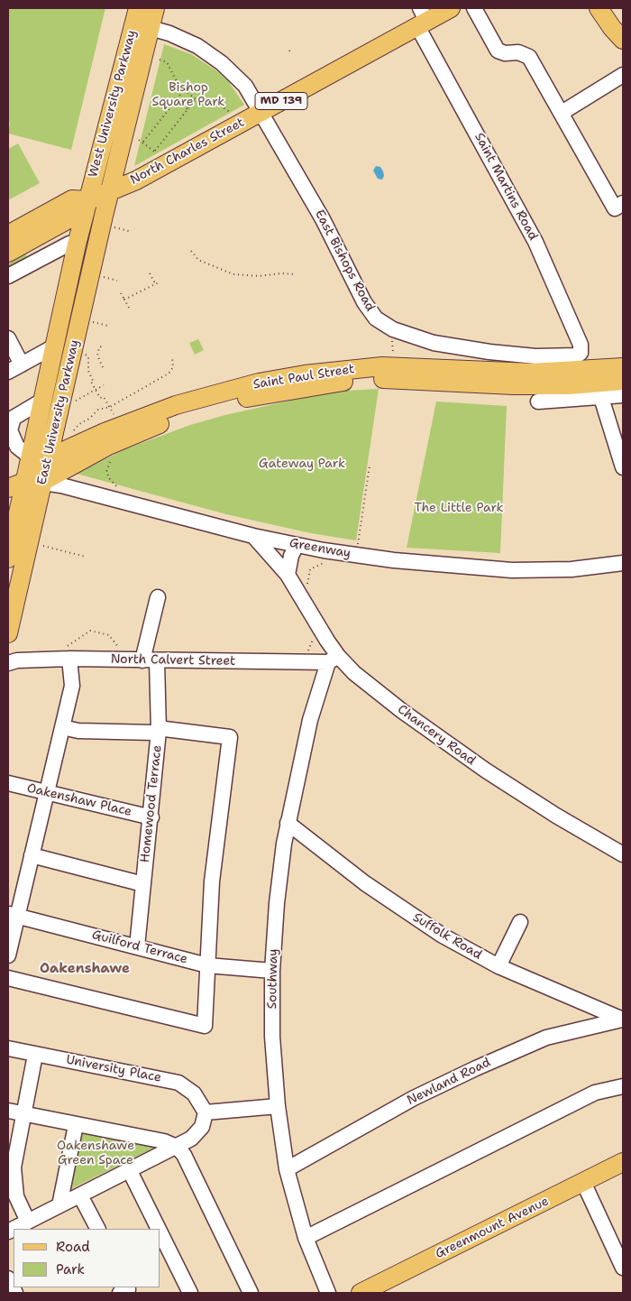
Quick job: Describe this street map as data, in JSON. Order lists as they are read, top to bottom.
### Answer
{
  "streets": {
    "main road": [
      "MD 139",
      "West University Parkway",
      "North Charles Street",
      "Saint Paul Street",
      "East University Parkway",
      "Greenmount Avenue"
    ],
    "street": [
      "Saint Martins Road",
      "East Bishops Road",
      "Greenway",
      "North Calvert Street",
      "Chancery Road",
      "Oakenshaw Place",
      "Homewood Terrace",
      "Suffolk Road",
      "Guilford Terrace",
      "Southway",
      "University Place",
      "Newland Road"
    ]
  },
  "crossings": [
    ["West University Parkway", "North Charles Street"],
    ["West University Parkway", "East Bishops Road"],
    ["West University Parkway", "East University Parkway"],
    ["North Charles Street", "Saint Martins Road"],
    ["North Charles Street", "East Bishops Road"],
    ["North Charles Street", "East University Parkway"],
    ["Saint Martins Road", "East Bishops Road"],
    ["Saint Paul Street", "East University Parkway"],
    ["Saint Paul Street", "Greenway"],
    ["East University Parkway", "Greenway"],
    ["Greenway", "Chancery Road"],
    ["North Calvert Street", "Chancery Road"],
    ["North Calvert Street", "Homewood Terrace"],
    ["North Calvert Street", "Southway"],
    ["Chancery Road", "Southway"],
    ["Oakenshaw Place", "Homewood Terrace"],
    ["Homewood Terrace", "Guilford Terrace"],
    ["Suffolk Road", "Southway"],
    ["Suffolk Road", "Newland Road"],
    ["Guilford Terrace", "Southway"],
    ["Southway", "Newland Road"]
  ],
  "districts": ["Oakenshawe"],
  "parks": [
    "Bishop Square Park",
    "Gateway Park",
    "The Little Park",
    "Oakenshawe Green Space"
  ],
  "legend": ["Road", "Park"]
}
